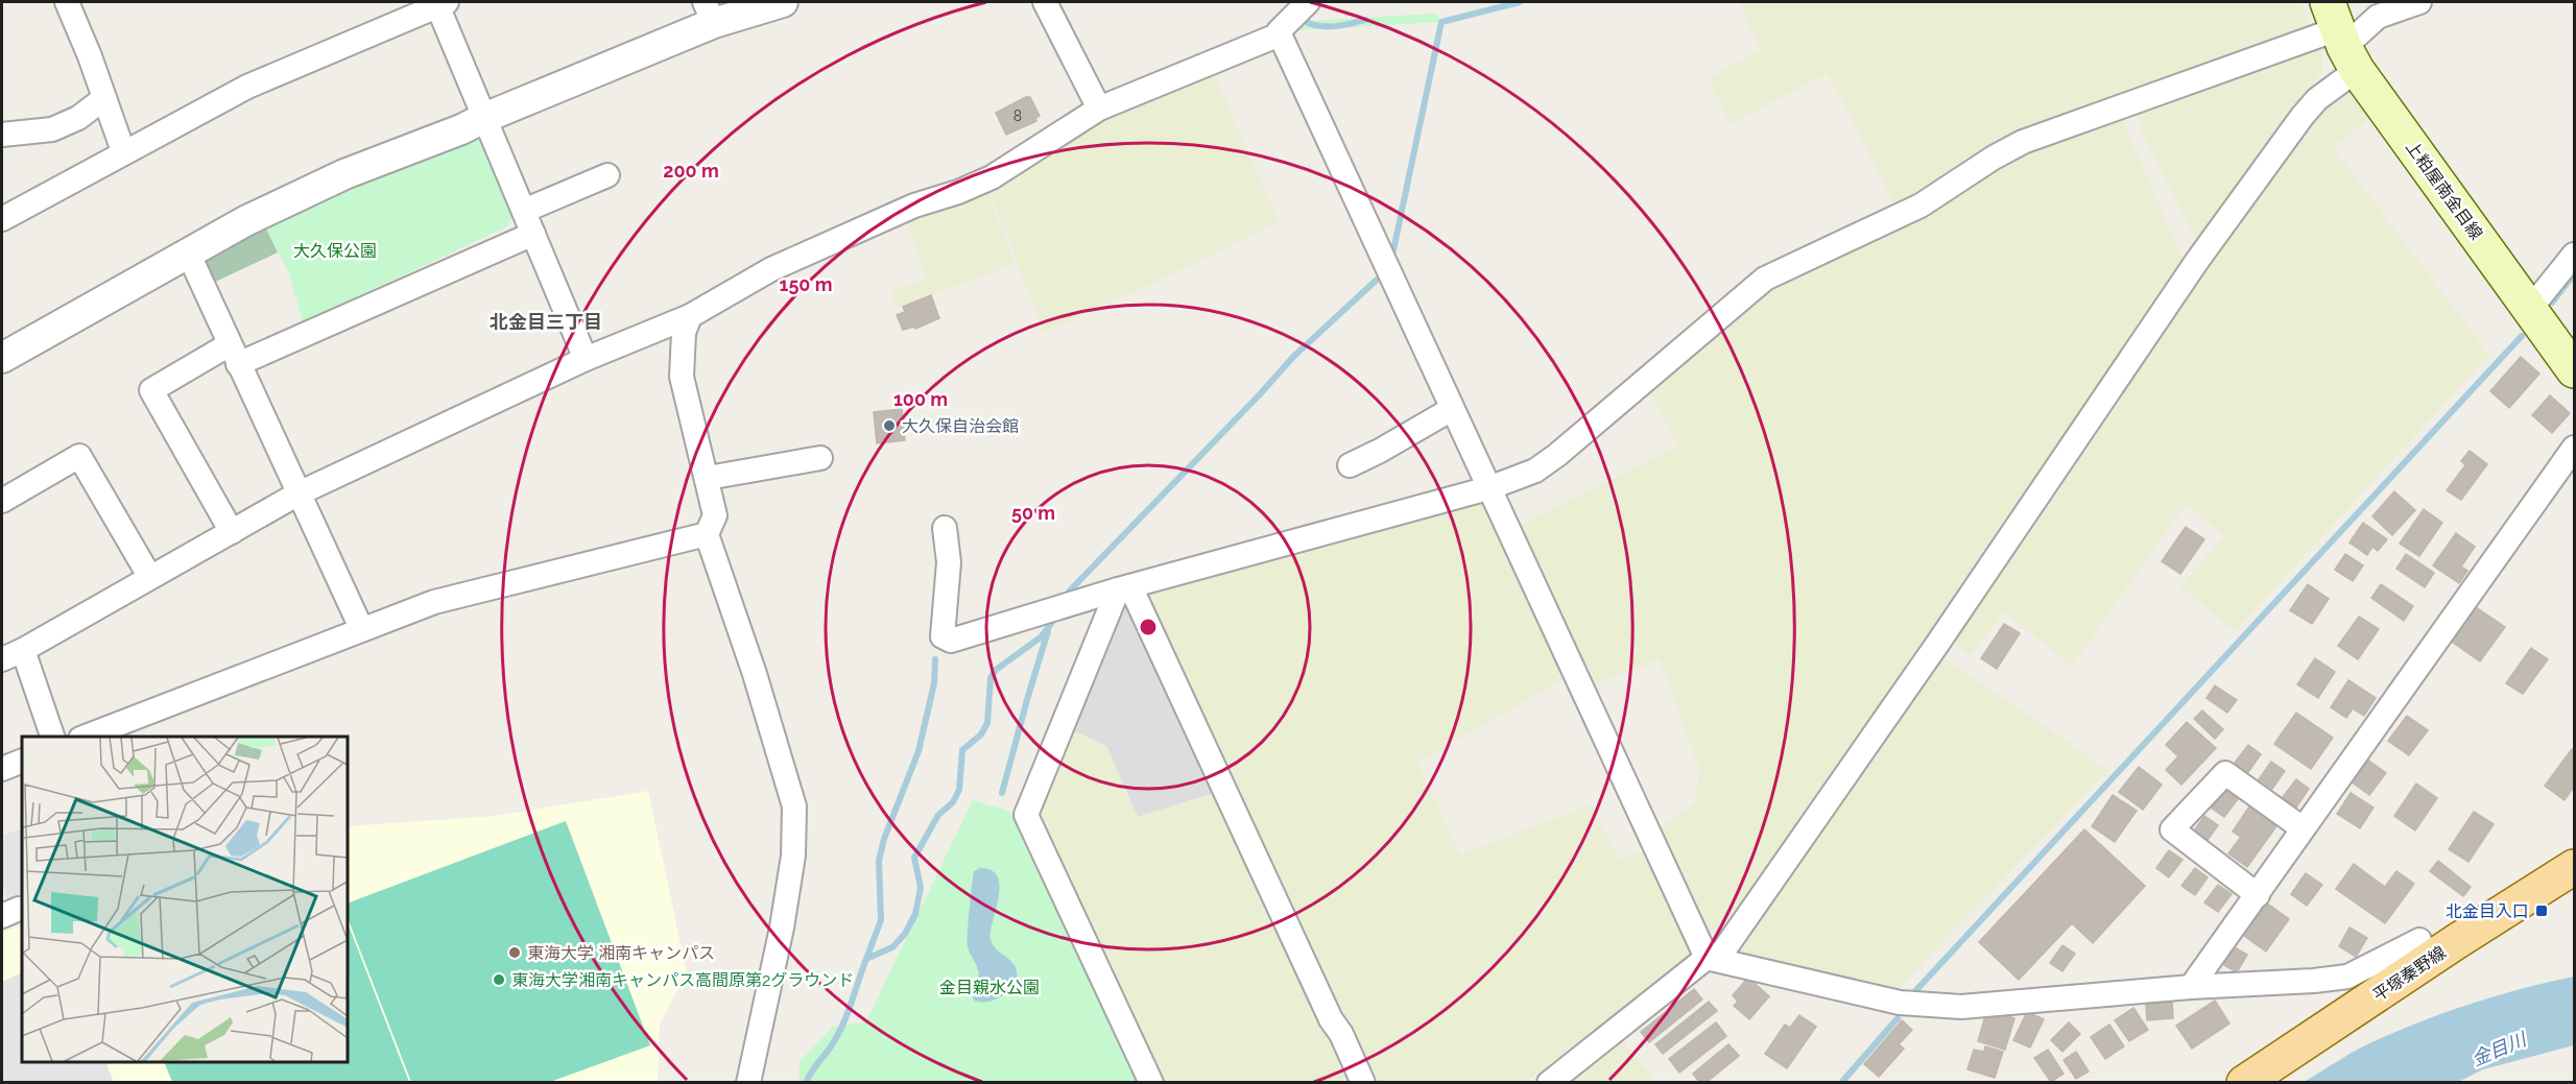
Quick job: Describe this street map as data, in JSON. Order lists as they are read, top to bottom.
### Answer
{
  "streets": {
    "main road": ["上粕屋南金目線", "平塚秦野線"]
  },
  "districts": ["北金目三丁目"],
  "water": ["金目川"],
  "parks": ["大久保公園", "金目親水公園"],
  "places": {
    "other": ["大久保自治会館", "東海大学 湘南キャンパス", "東海大学湘南キャンパス高間原第2グラウンド"],
    "transit": ["北金目入口"]
  },
  "house_numbers": ["8"],
  "rings": [
    "200 m",
    "150 m",
    "100 m",
    "50 m"
  ]
}
